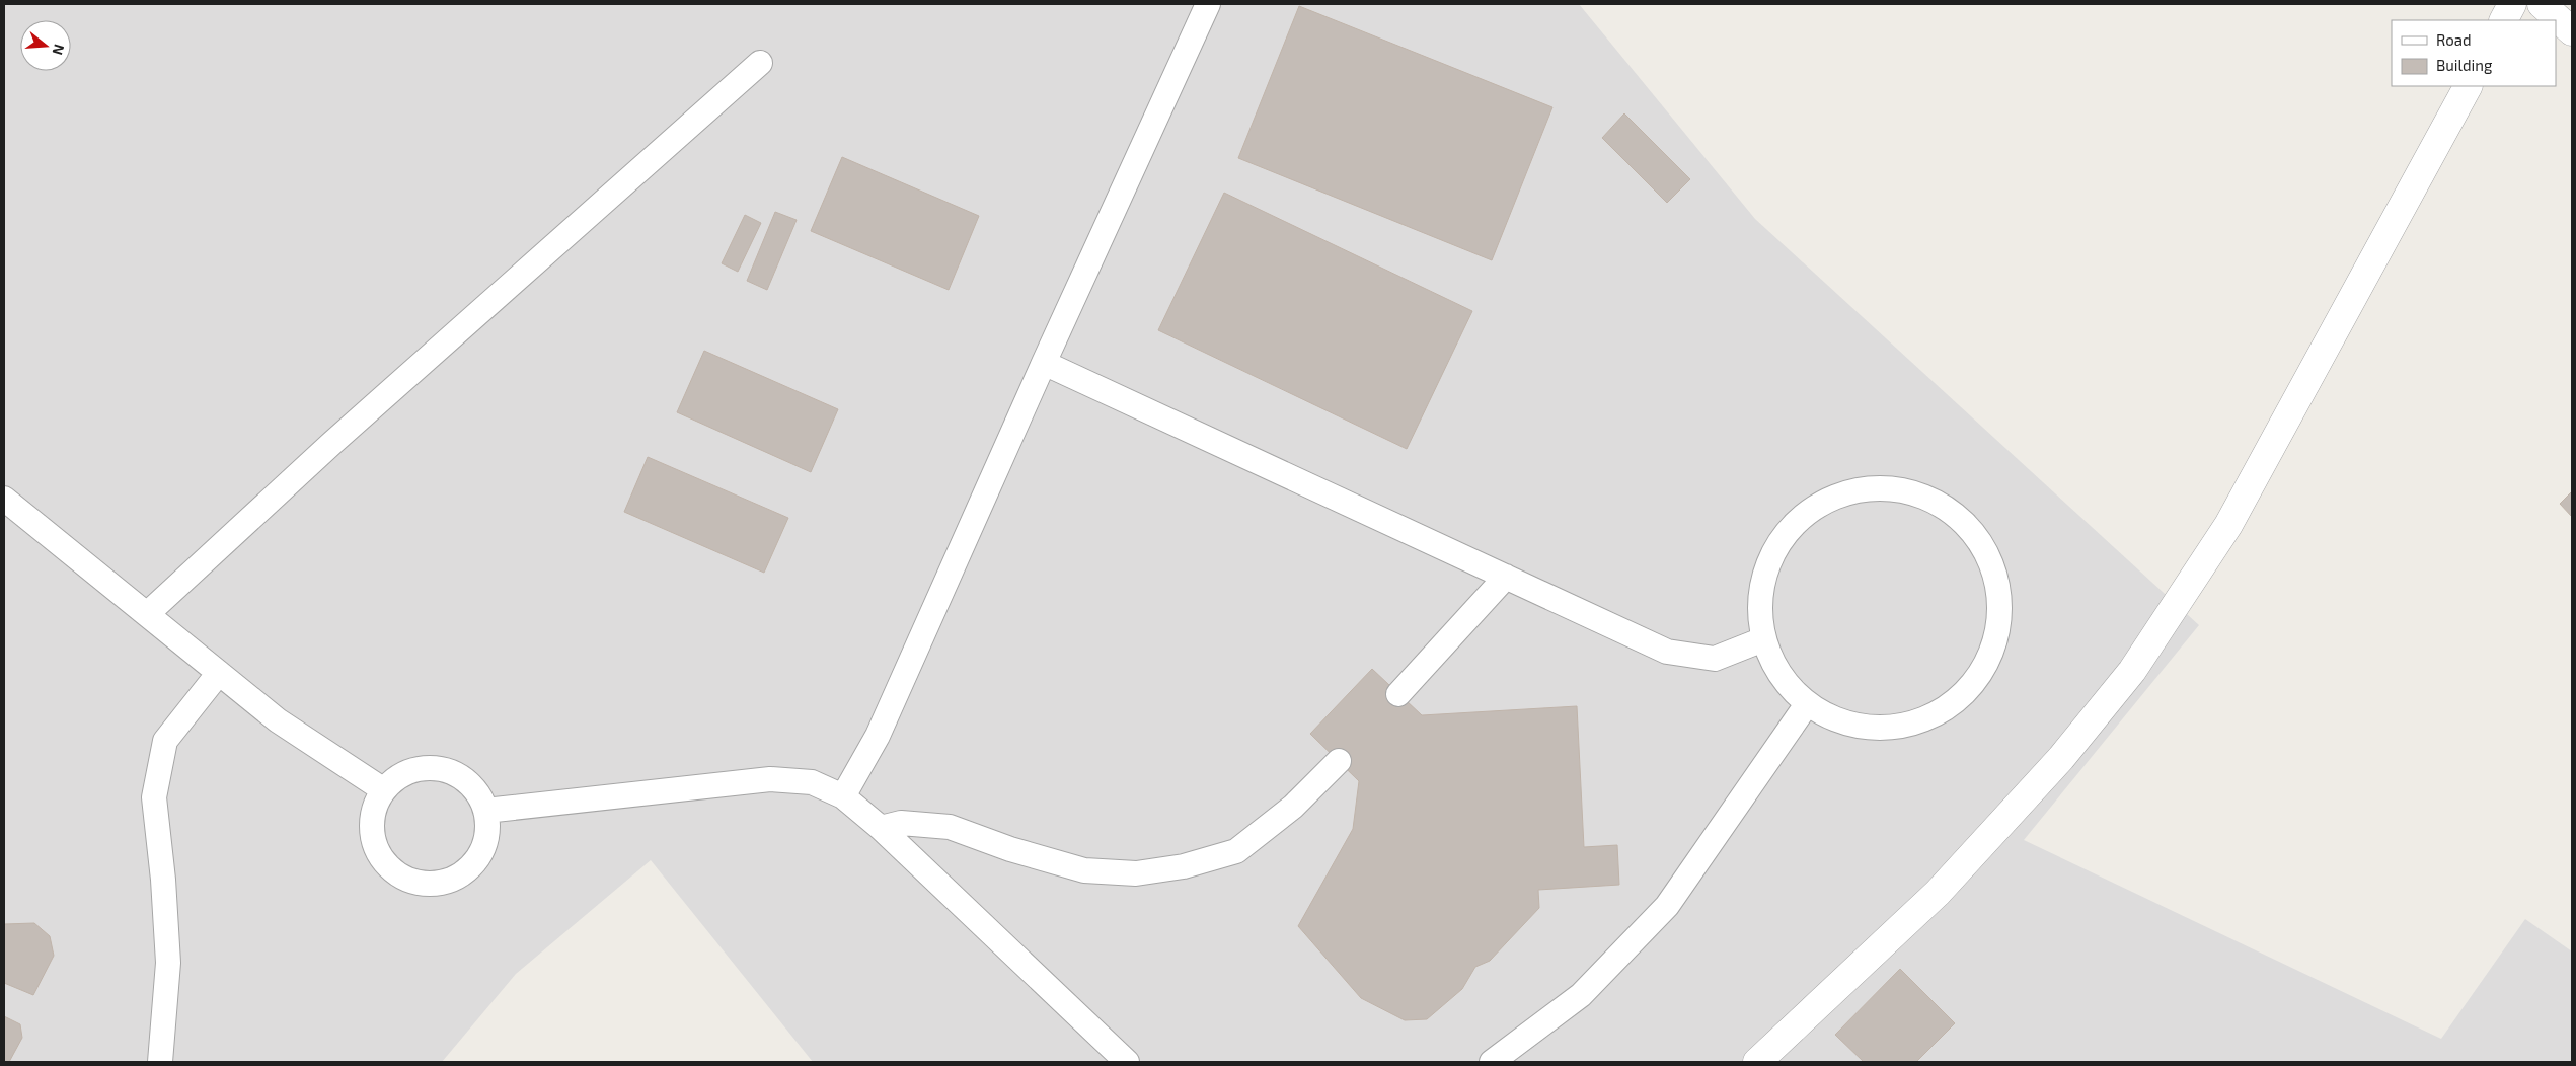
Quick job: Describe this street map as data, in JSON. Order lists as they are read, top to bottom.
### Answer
{
  "legend": ["Road", "Building"],
  "north": "right"
}
